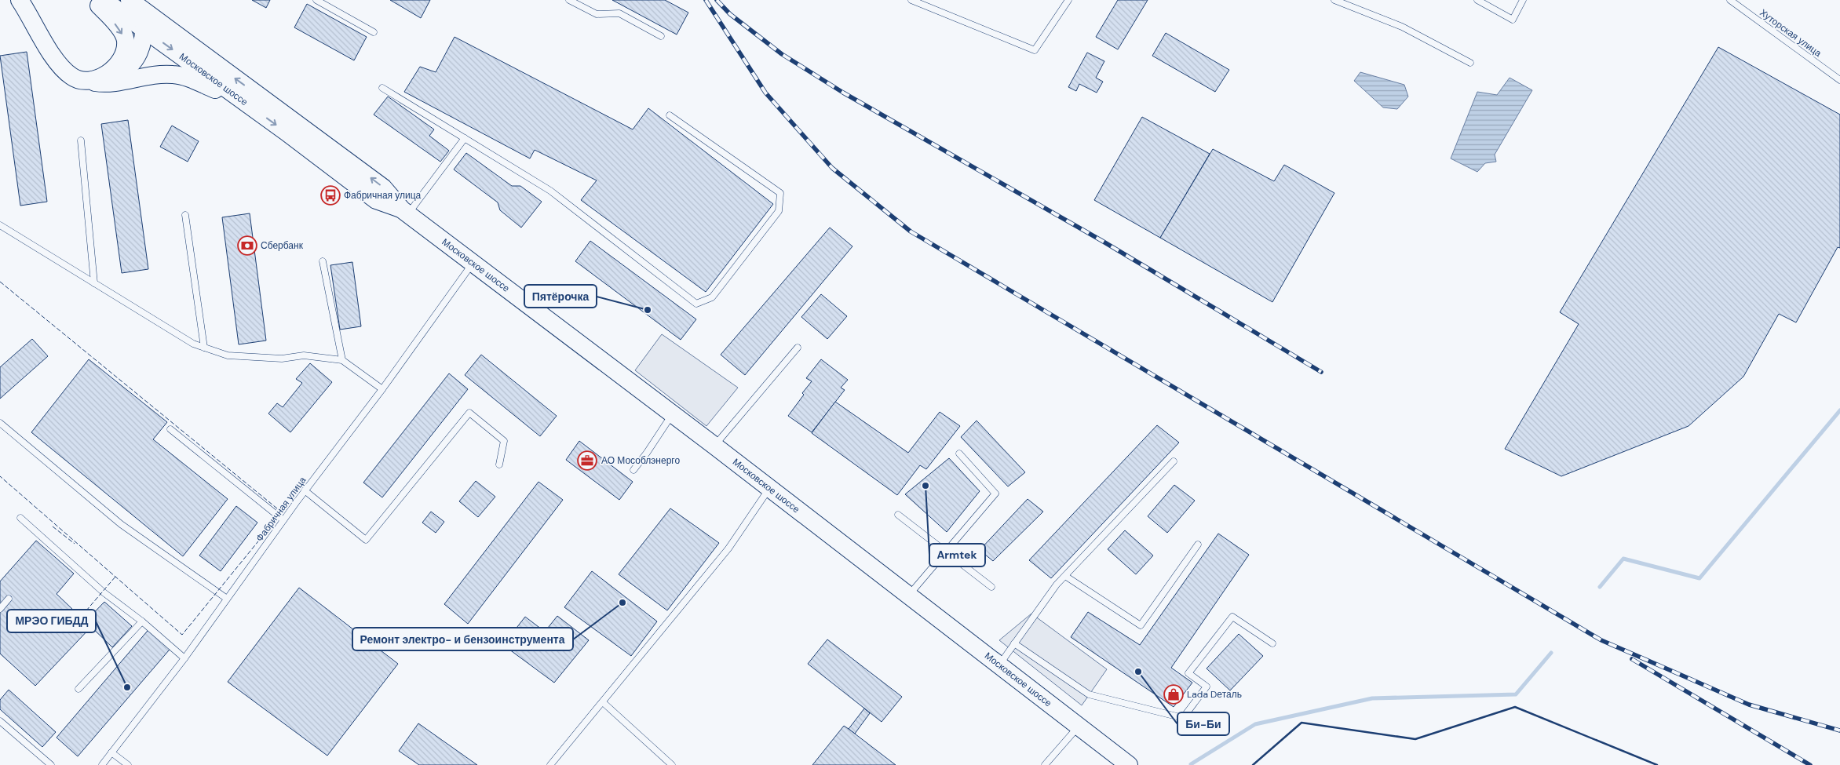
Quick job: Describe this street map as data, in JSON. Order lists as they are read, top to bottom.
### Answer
{
  "streets": {
    "main road": ["Московское шоссе"],
    "lane": ["Хуторская улица", "Фабричная улица"]
  },
  "crossings": [
    ["Московское шоссе", "Фабричная улица"]
  ],
  "places": {
    "bus stop": ["Фабричная улица"],
    "bank": ["Сбербанк"],
    "other": [
      "Пятёрочка",
      "Armtek",
      "Ремонт электро- и бензоинструмента",
      "Би-Би",
      "МРЭО ГИБДД"
    ],
    "office": ["АО Мособлэнерго"],
    "shop": ["Lada Dеталь"]
  }
}
